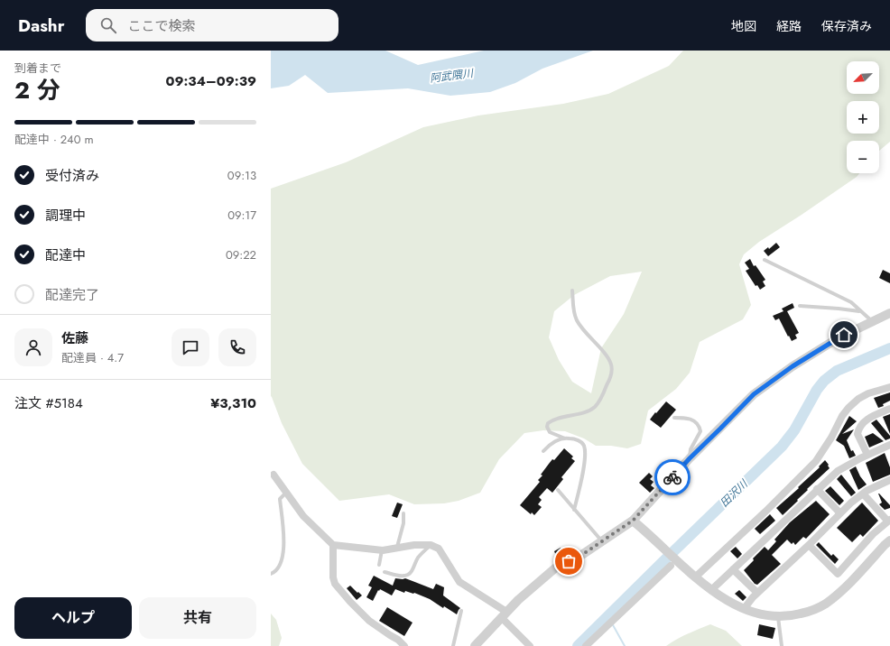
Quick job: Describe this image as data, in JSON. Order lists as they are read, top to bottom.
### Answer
{
  "water": ["阿武隈川", "田沢川"],
  "north": "bottom left",
  "page": {
    "header": "Dashr",
    "search": "ここで検索",
    "nav": ["地図", "経路", "保存済み"],
    "heading": ["2 分", "到着まで", "09:34–09:39"],
    "panel": [
      "佐藤",
      "配達員 · 4.7",
      "注文 #5184",
      "¥3,310"
    ],
    "map_buttons": ["+", "−"],
    "bar": "配達中 · 240 m",
    "list": [
      ["受付済み", "09:13"],
      ["調理中", "09:17"],
      ["配達中", "09:22"],
      "配達完了"
    ],
    "buttons": ["ヘルプ", "共有"]
  }
}
